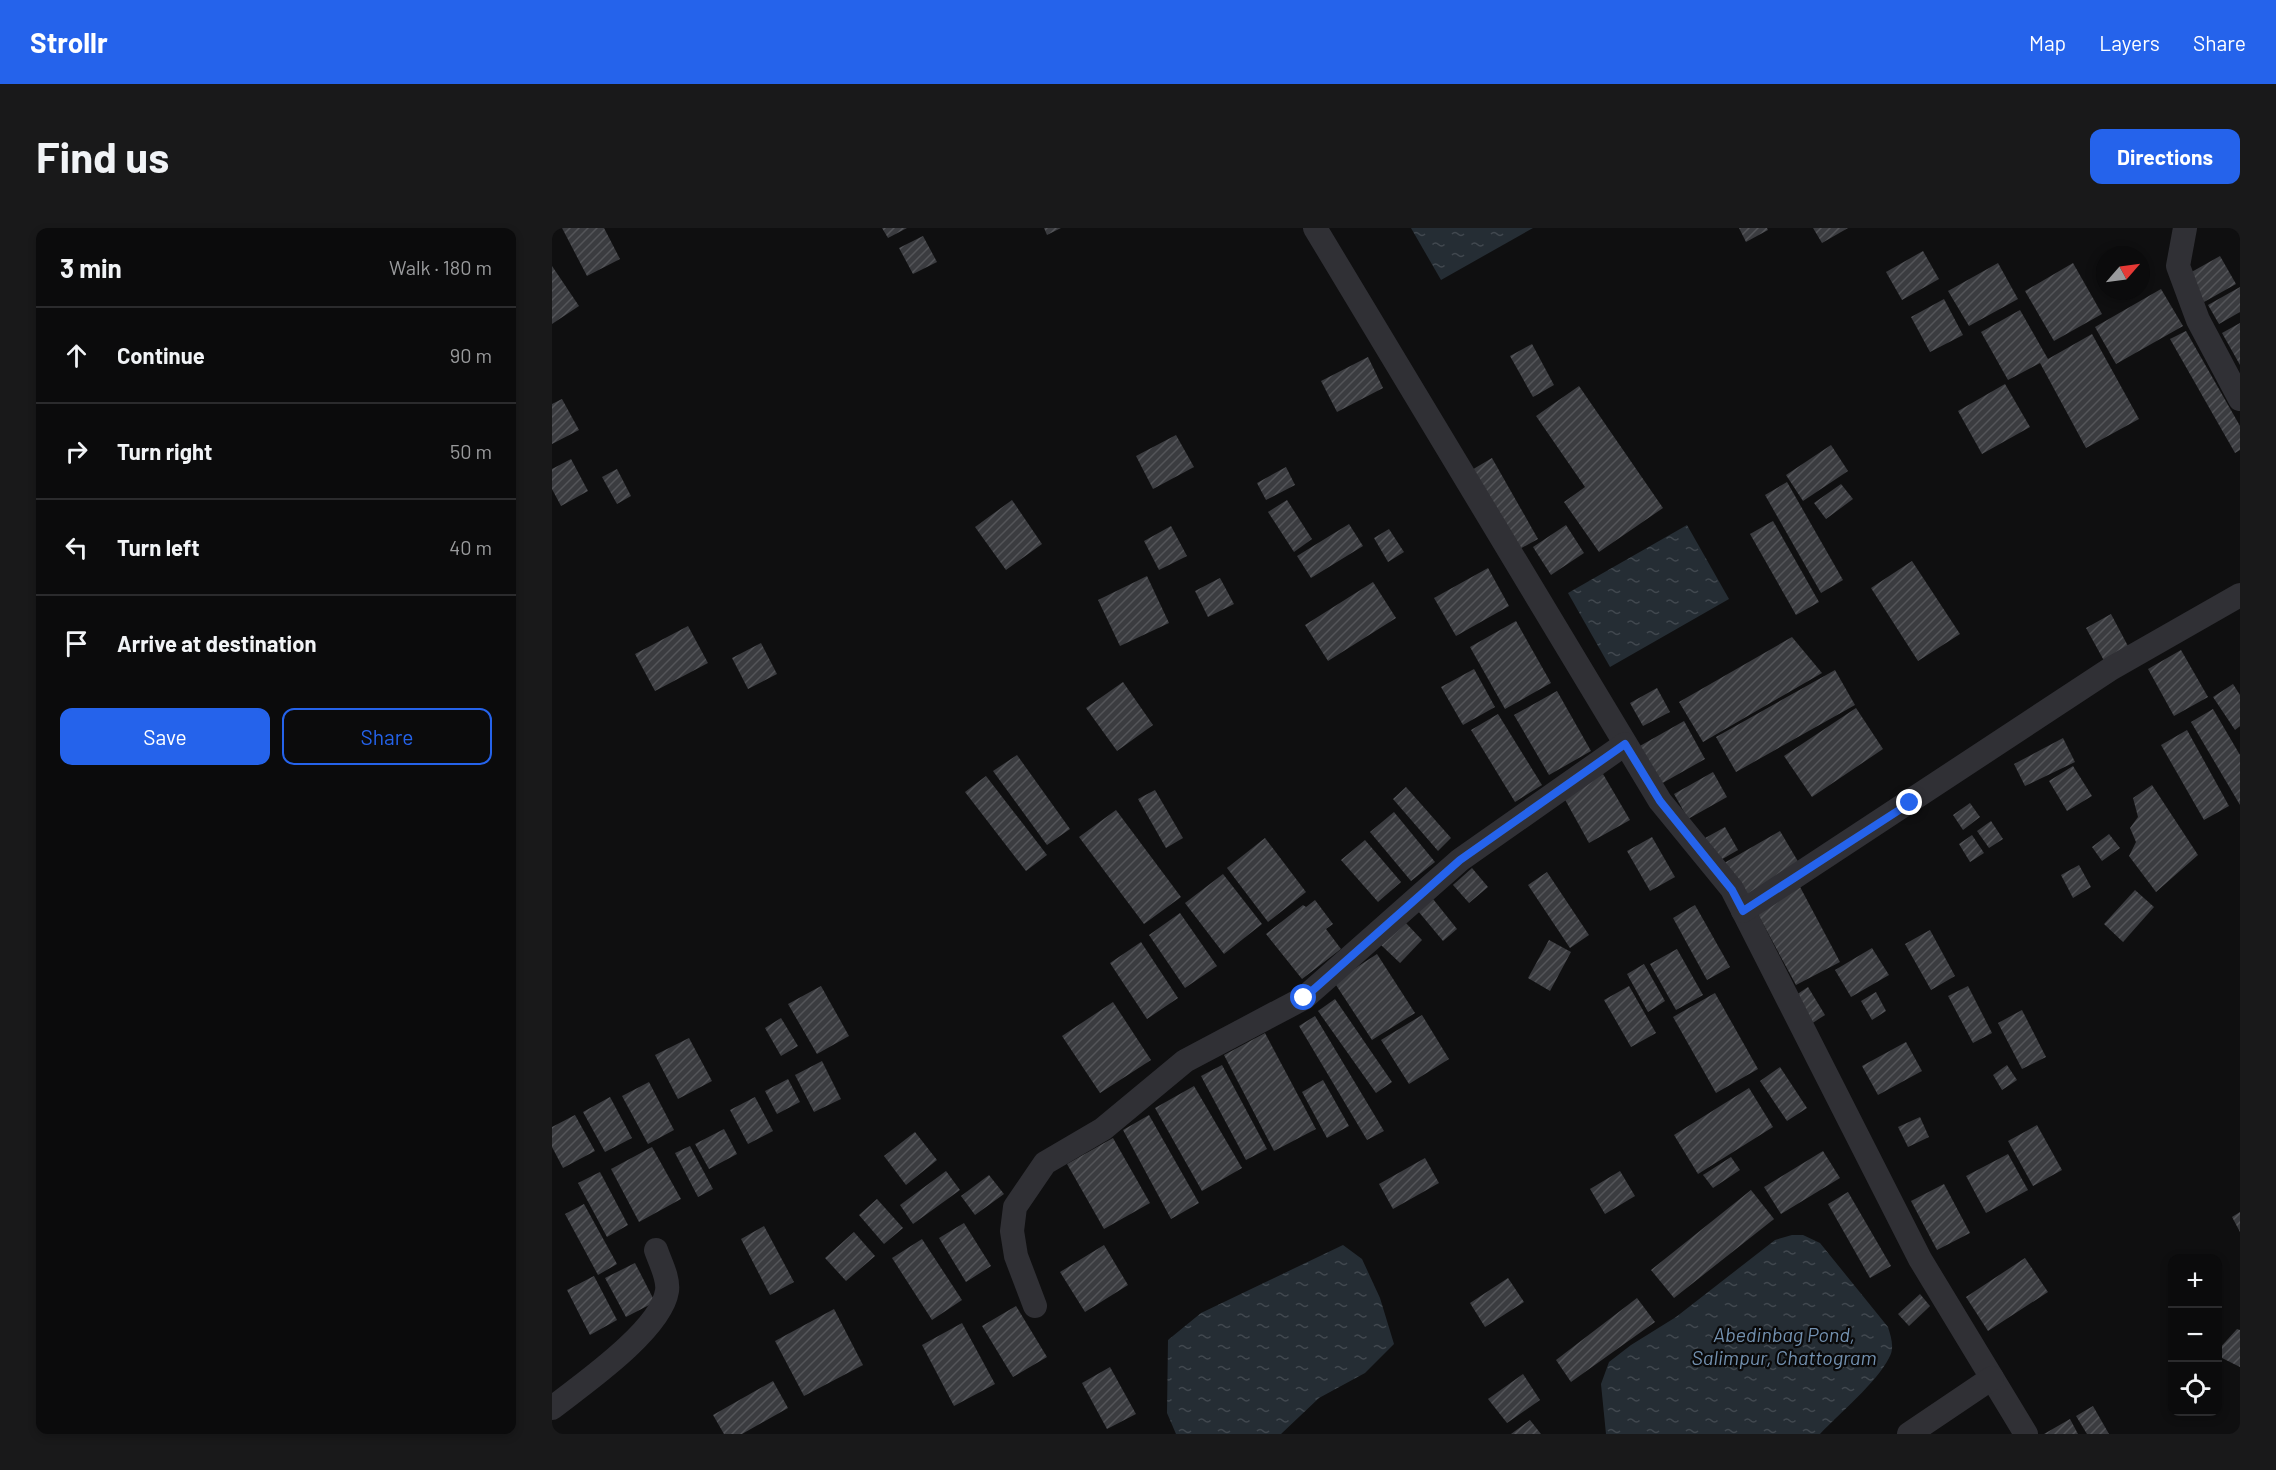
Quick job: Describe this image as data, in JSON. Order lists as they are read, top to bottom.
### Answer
{
  "water": ["Abedinbag Pond, Salimpur, Chattogram"],
  "north": "top right",
  "page": {
    "header": "Strollr",
    "nav": ["Map", "Layers", "Share"],
    "buttons": [
      "Directions",
      ["Save", "Share"]
    ],
    "title": "Find us",
    "heading": ["3 min", "Walk · 180 m"],
    "list": [
      ["Continue", "90 m"],
      ["Turn right", "50 m"],
      ["Turn left", "40 m"],
      "Arrive at destination"
    ],
    "map_buttons": ["+", "−"]
  }
}
